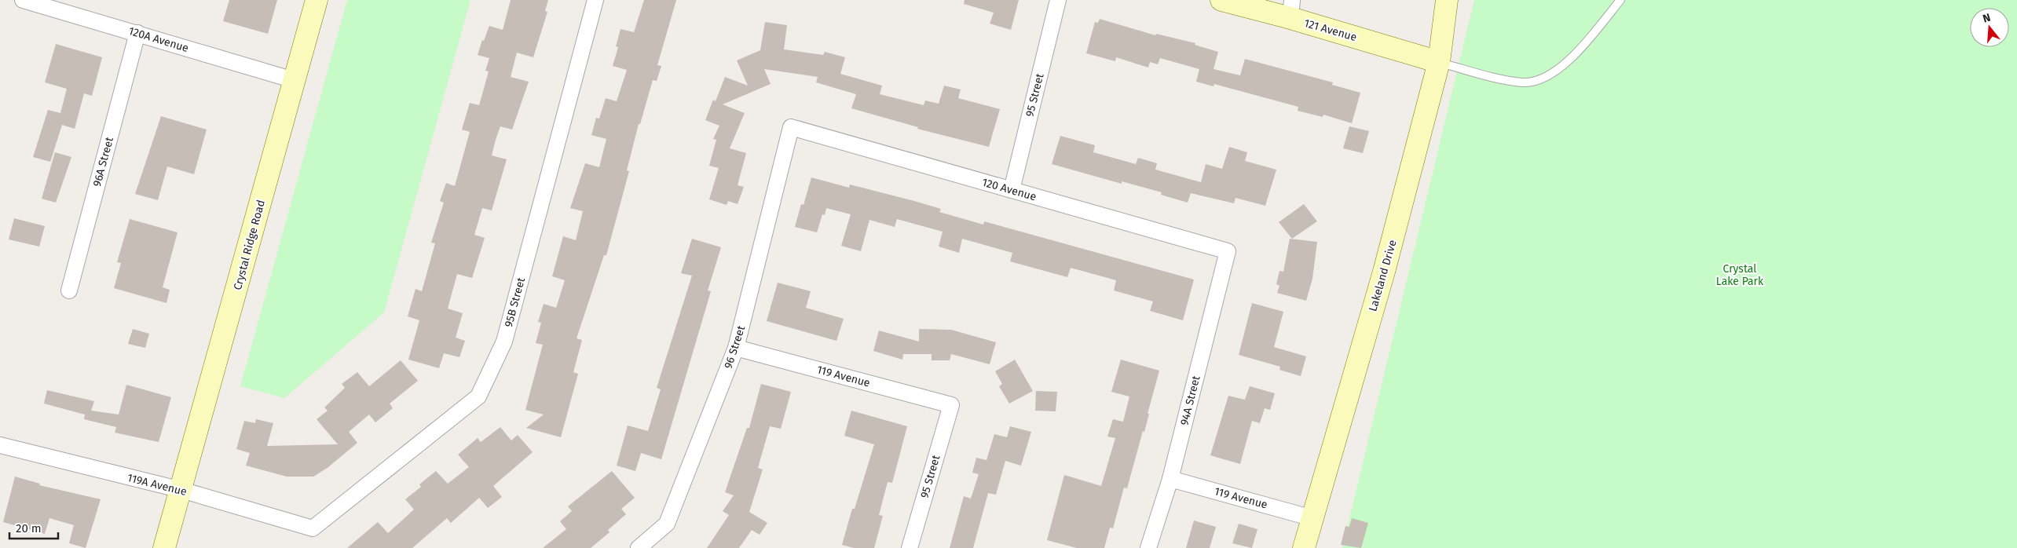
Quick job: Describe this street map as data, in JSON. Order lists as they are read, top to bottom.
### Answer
{
  "streets": {
    "street": [
      "121 Avenue",
      "120A Avenue",
      "95 Street",
      "96A Street",
      "120 Avenue",
      "Crystal Ridge Road",
      "Lakeland Drive",
      "95B Street",
      "96 Street",
      "119 Avenue",
      "94A Street",
      "119A Avenue"
    ]
  },
  "crossings": [
    ["121 Avenue", "Lakeland Drive"],
    ["120A Avenue", "96A Street"],
    ["120A Avenue", "Crystal Ridge Road"],
    ["95 Street", "120 Avenue"],
    ["95 Street", "119 Avenue"],
    ["120 Avenue", "96 Street"],
    ["120 Avenue", "94A Street"],
    ["Crystal Ridge Road", "119A Avenue"],
    ["Lakeland Drive", "119 Avenue"],
    ["95B Street", "119A Avenue"],
    ["96 Street", "119 Avenue"],
    ["119 Avenue", "94A Street"]
  ],
  "parks": ["Crystal Lake Park"],
  "scale_bar": "20 m",
  "north": "top"
}
